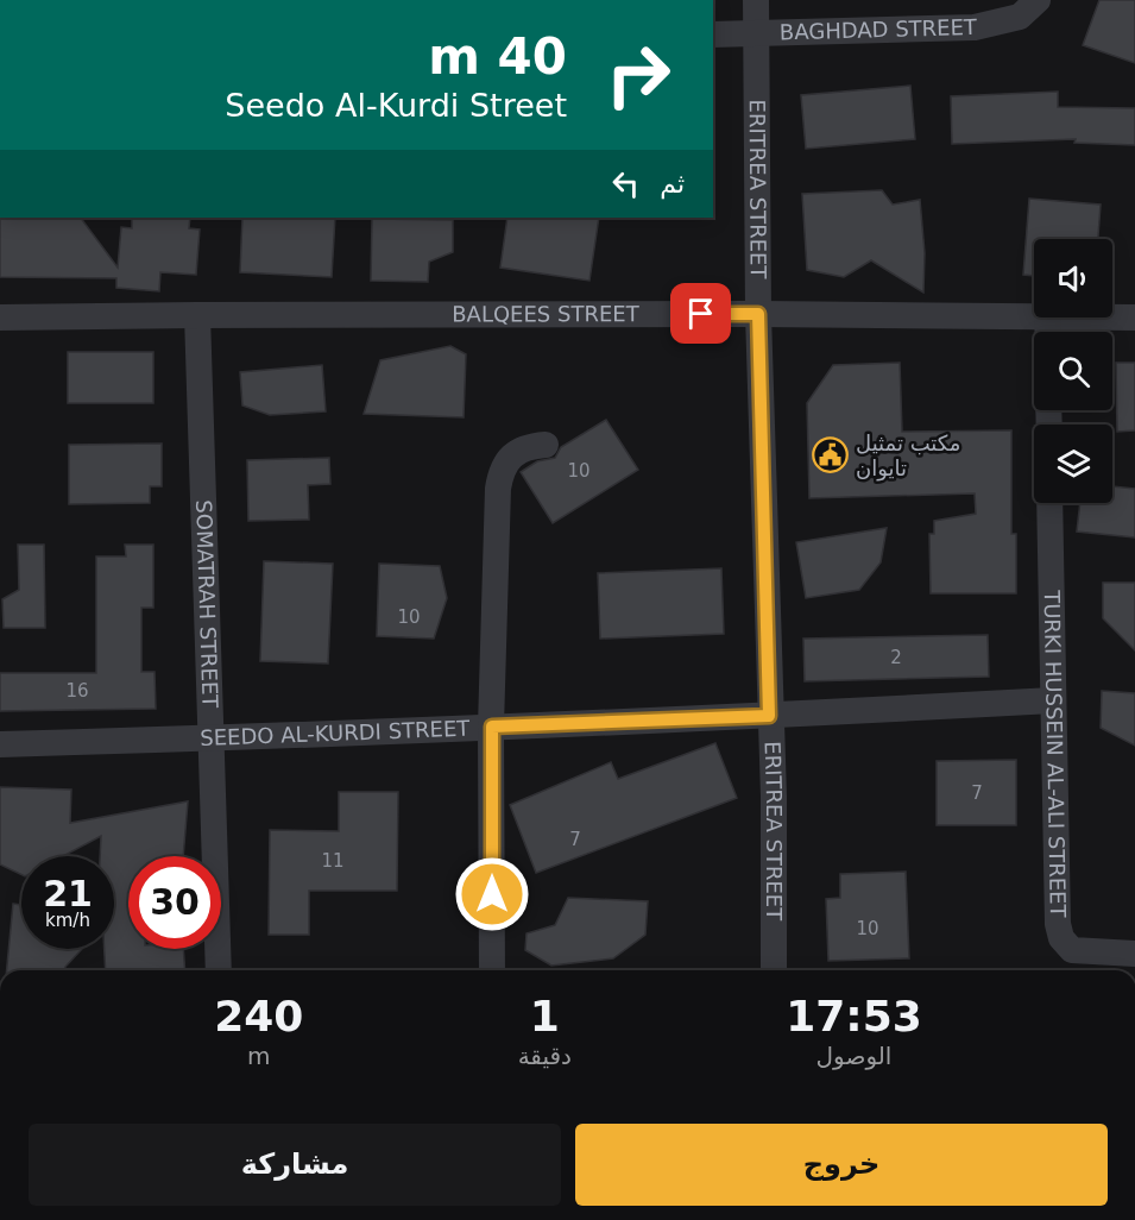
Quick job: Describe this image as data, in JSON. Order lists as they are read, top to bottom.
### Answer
{
  "streets": {
    "street": [
      "BAGHDAD STREET",
      "ERITREA STREET",
      "BALQEES STREET",
      "SOMATRAH STREET",
      "SEEDO AL-KURDI STREET",
      "TURKI HUSSEIN AL-ALI STREET"
    ]
  },
  "crossings": [
    ["BAGHDAD STREET", "ERITREA STREET"],
    ["ERITREA STREET", "BALQEES STREET"],
    ["ERITREA STREET", "SEEDO AL-KURDI STREET"],
    ["BALQEES STREET", "SOMATRAH STREET"],
    ["SOMATRAH STREET", "SEEDO AL-KURDI STREET"],
    ["SEEDO AL-KURDI STREET", "TURKI HUSSEIN AL-ALI STREET"]
  ],
  "places": {
    "public building": ["مكتب تمثيل تايوان"]
  },
  "house_numbers": [
    "10",
    "10",
    "2",
    "16",
    "7",
    "7",
    "11",
    "10"
  ],
  "page": {
    "turn": ["40 m", "Seedo Al-Kurdi Street"],
    "then": "ثم",
    "speed": "21 km/h",
    "limit": "30",
    "eta": [
      "17:53",
      "الوصول",
      "1",
      "دقيقة",
      "240",
      "m"
    ],
    "buttons": ["خروج", "مشاركة"]
  }
}
